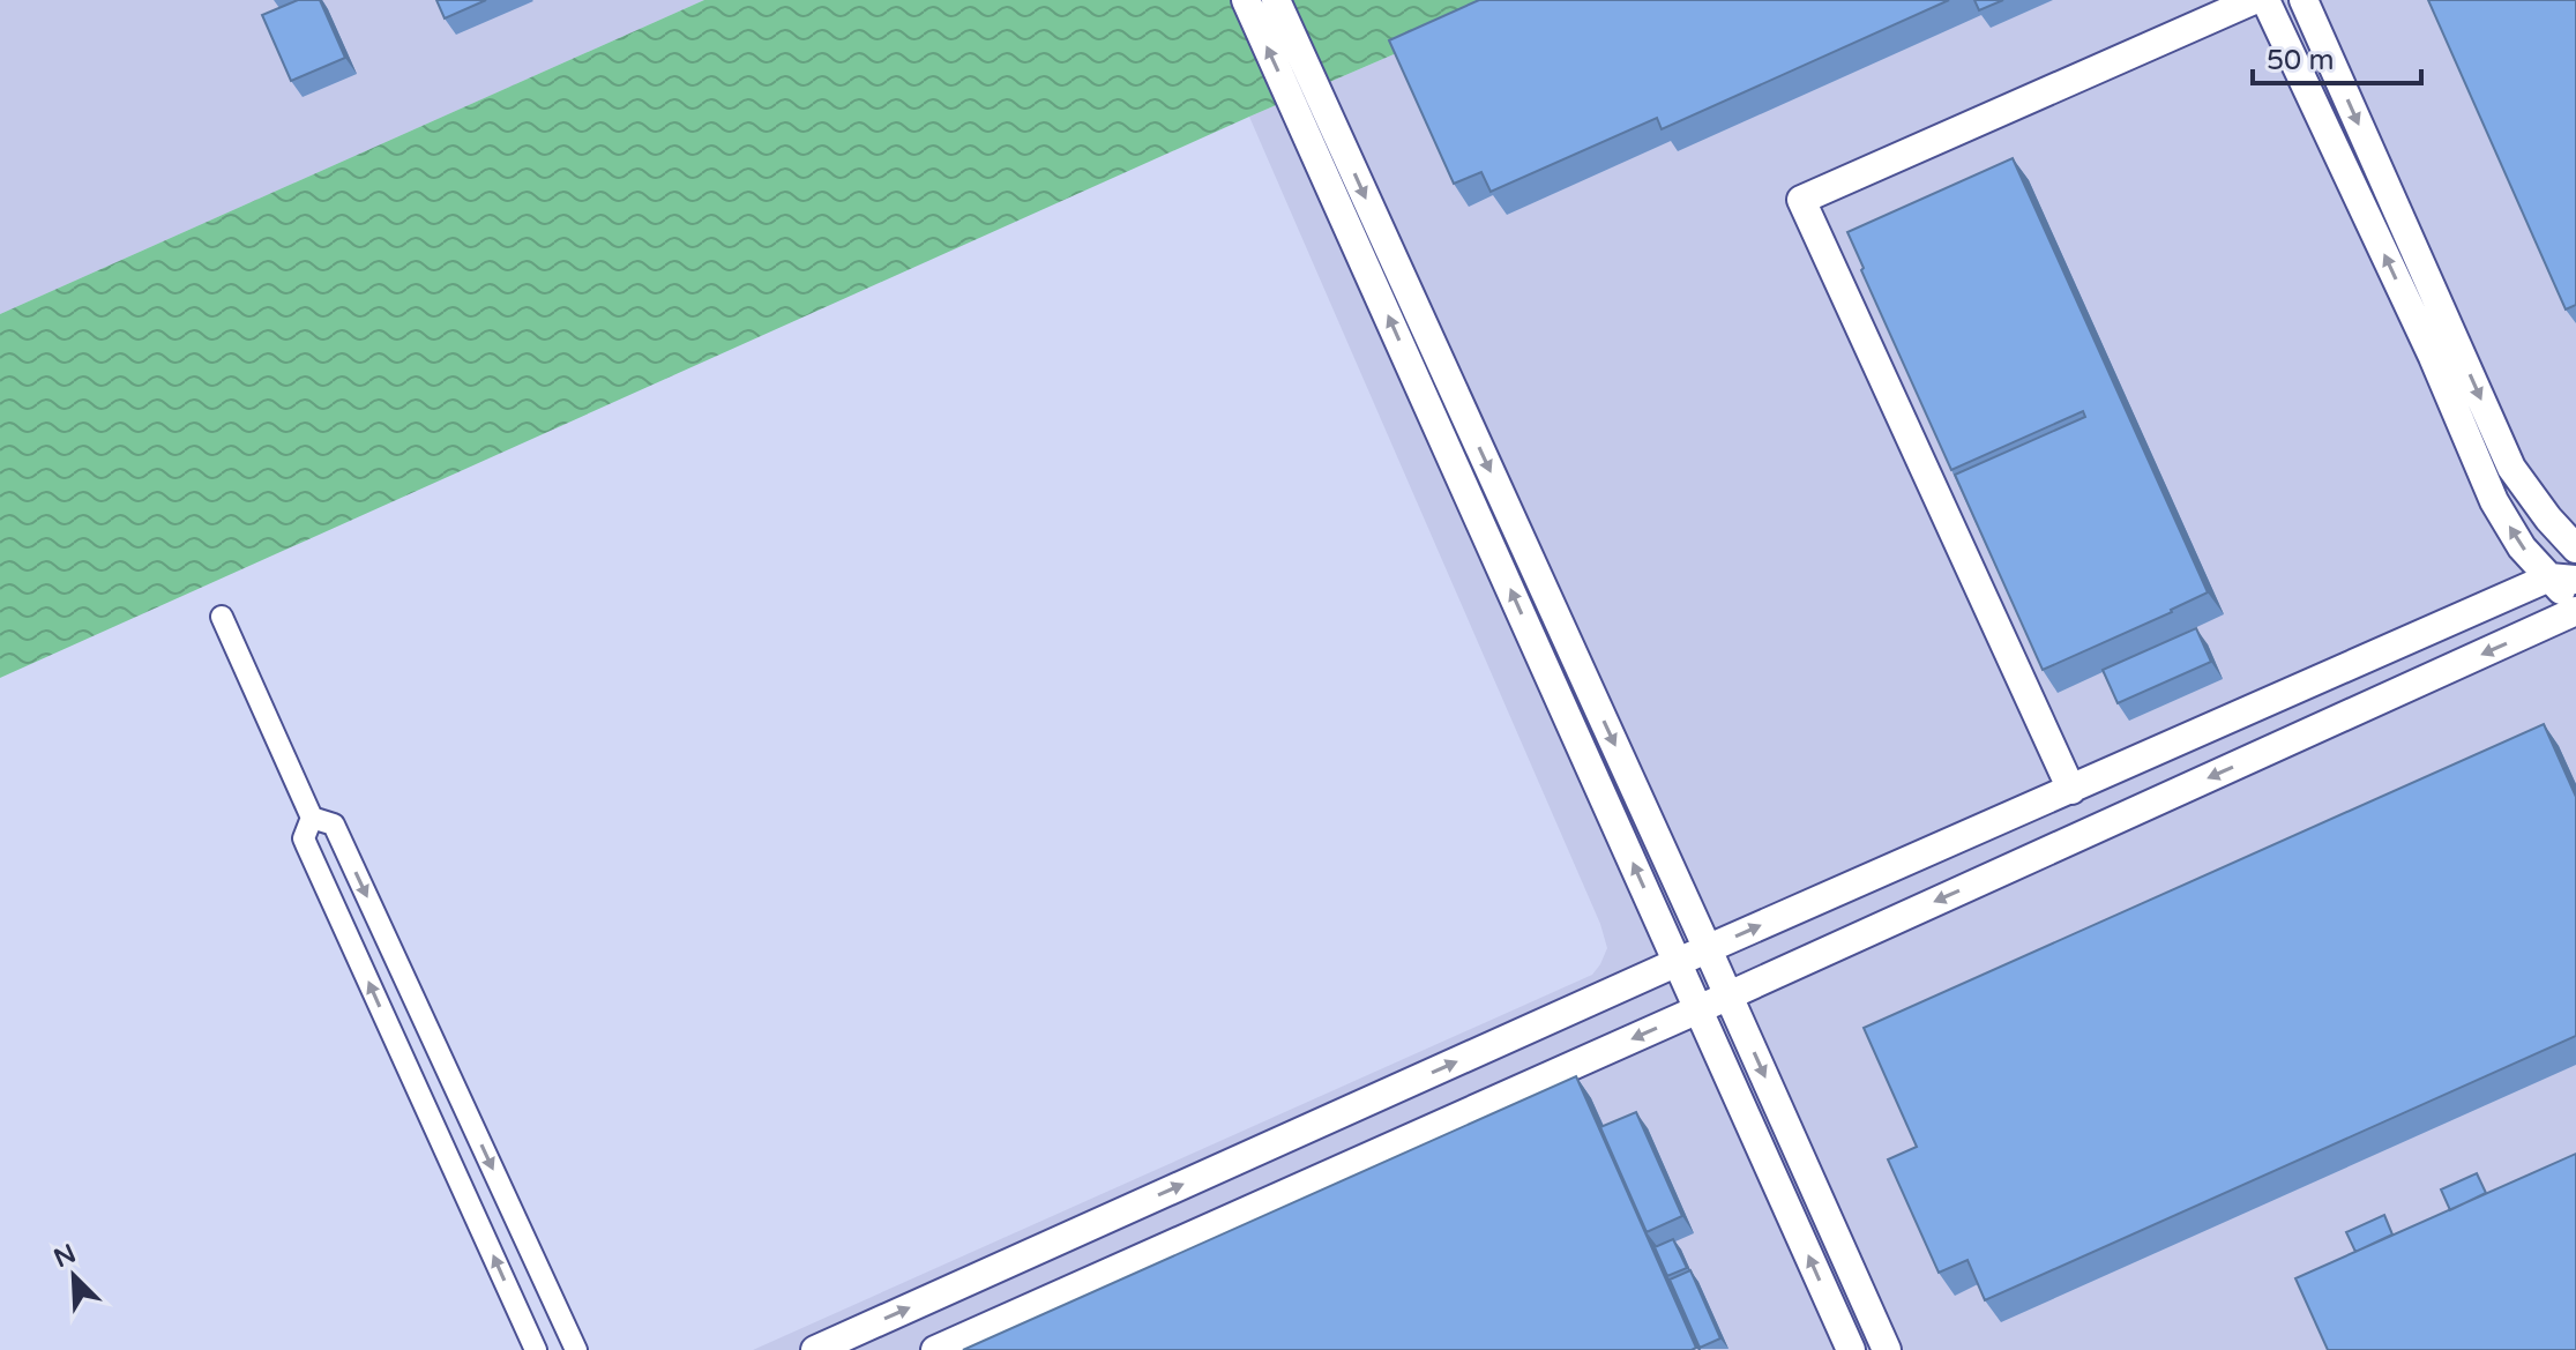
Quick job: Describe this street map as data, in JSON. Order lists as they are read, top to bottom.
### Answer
{
  "scale_bar": "50 m",
  "north": "top left"
}
